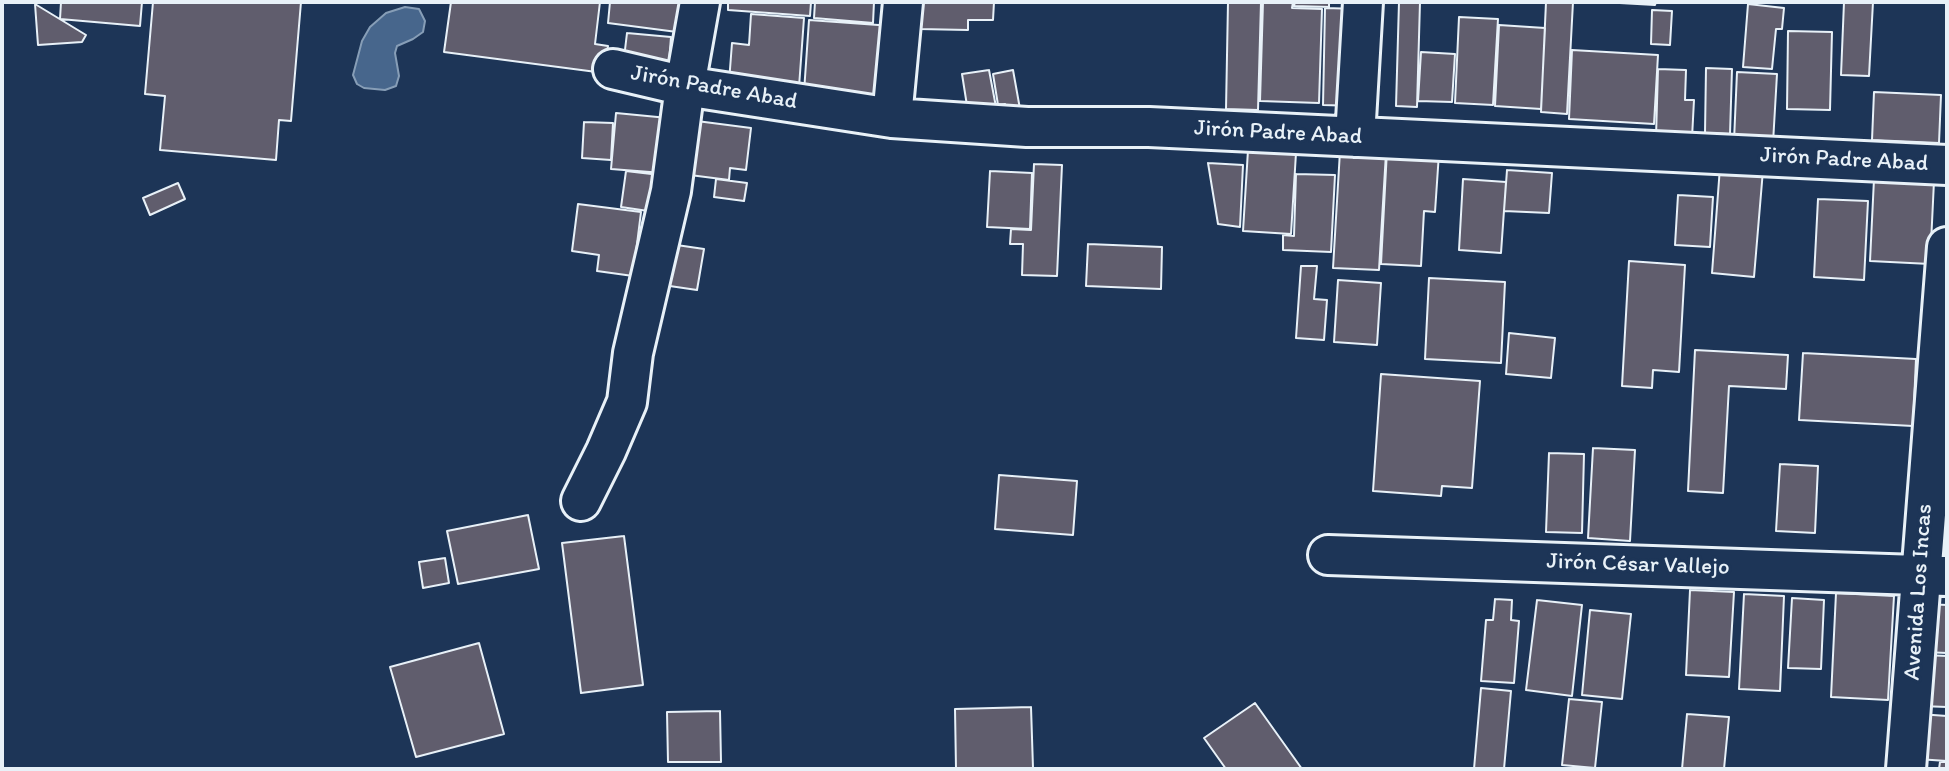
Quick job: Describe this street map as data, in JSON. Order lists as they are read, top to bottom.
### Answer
{
  "streets": {
    "street": ["Jirón Padre Abad", "Jirón César Vallejo", "Avenida Los Incas"]
  },
  "crossings": [
    ["Jirón César Vallejo", "Avenida Los Incas"]
  ]
}
